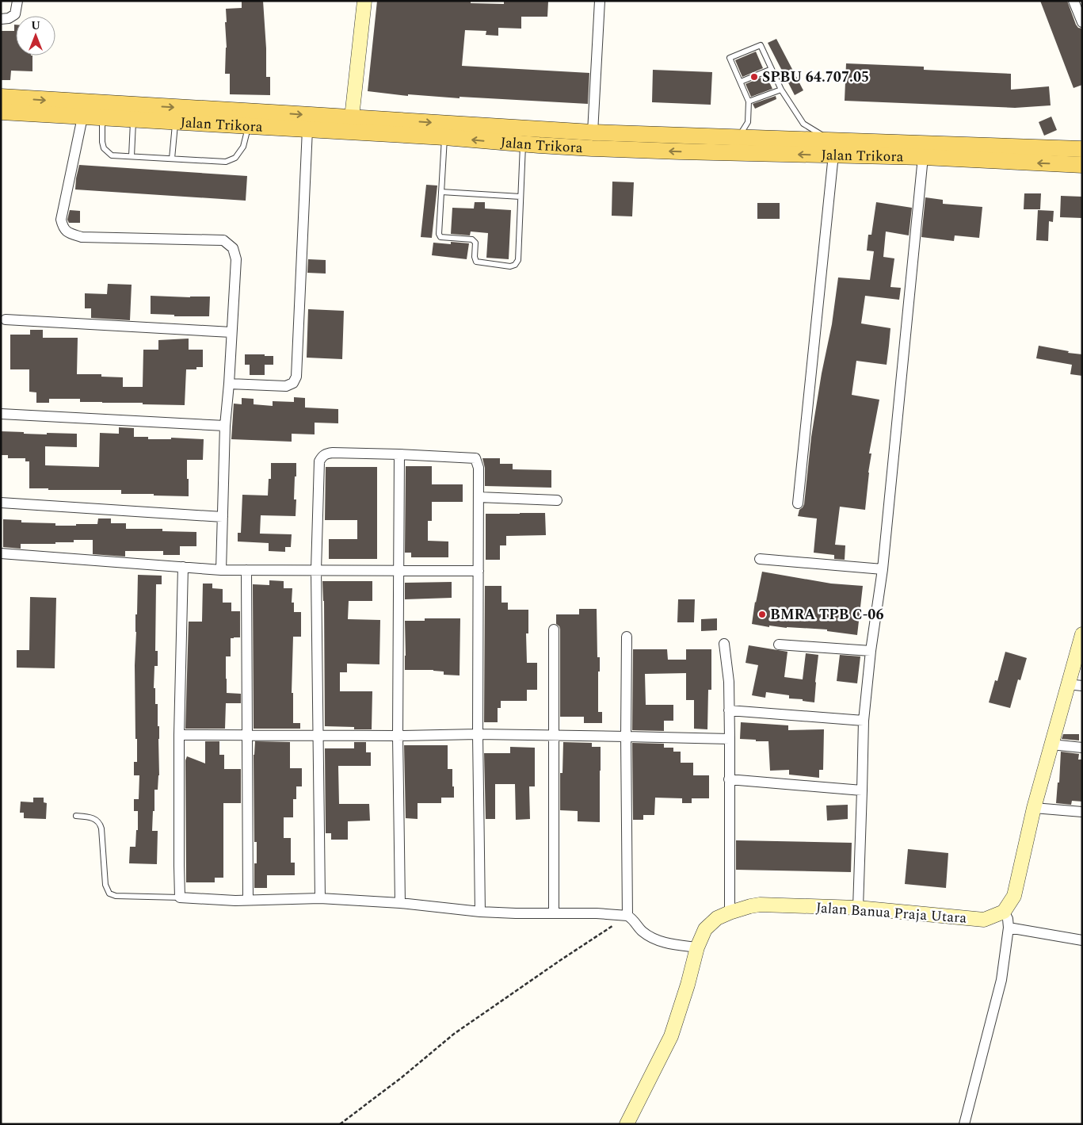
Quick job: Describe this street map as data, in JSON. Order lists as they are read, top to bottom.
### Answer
{
  "streets": {
    "main road": ["Jalan Trikora"],
    "street": ["Jalan Banua Praja Utara"]
  },
  "places": ["SPBU 64.707.05", "BMRA TPB C-06"],
  "north": "top"
}
